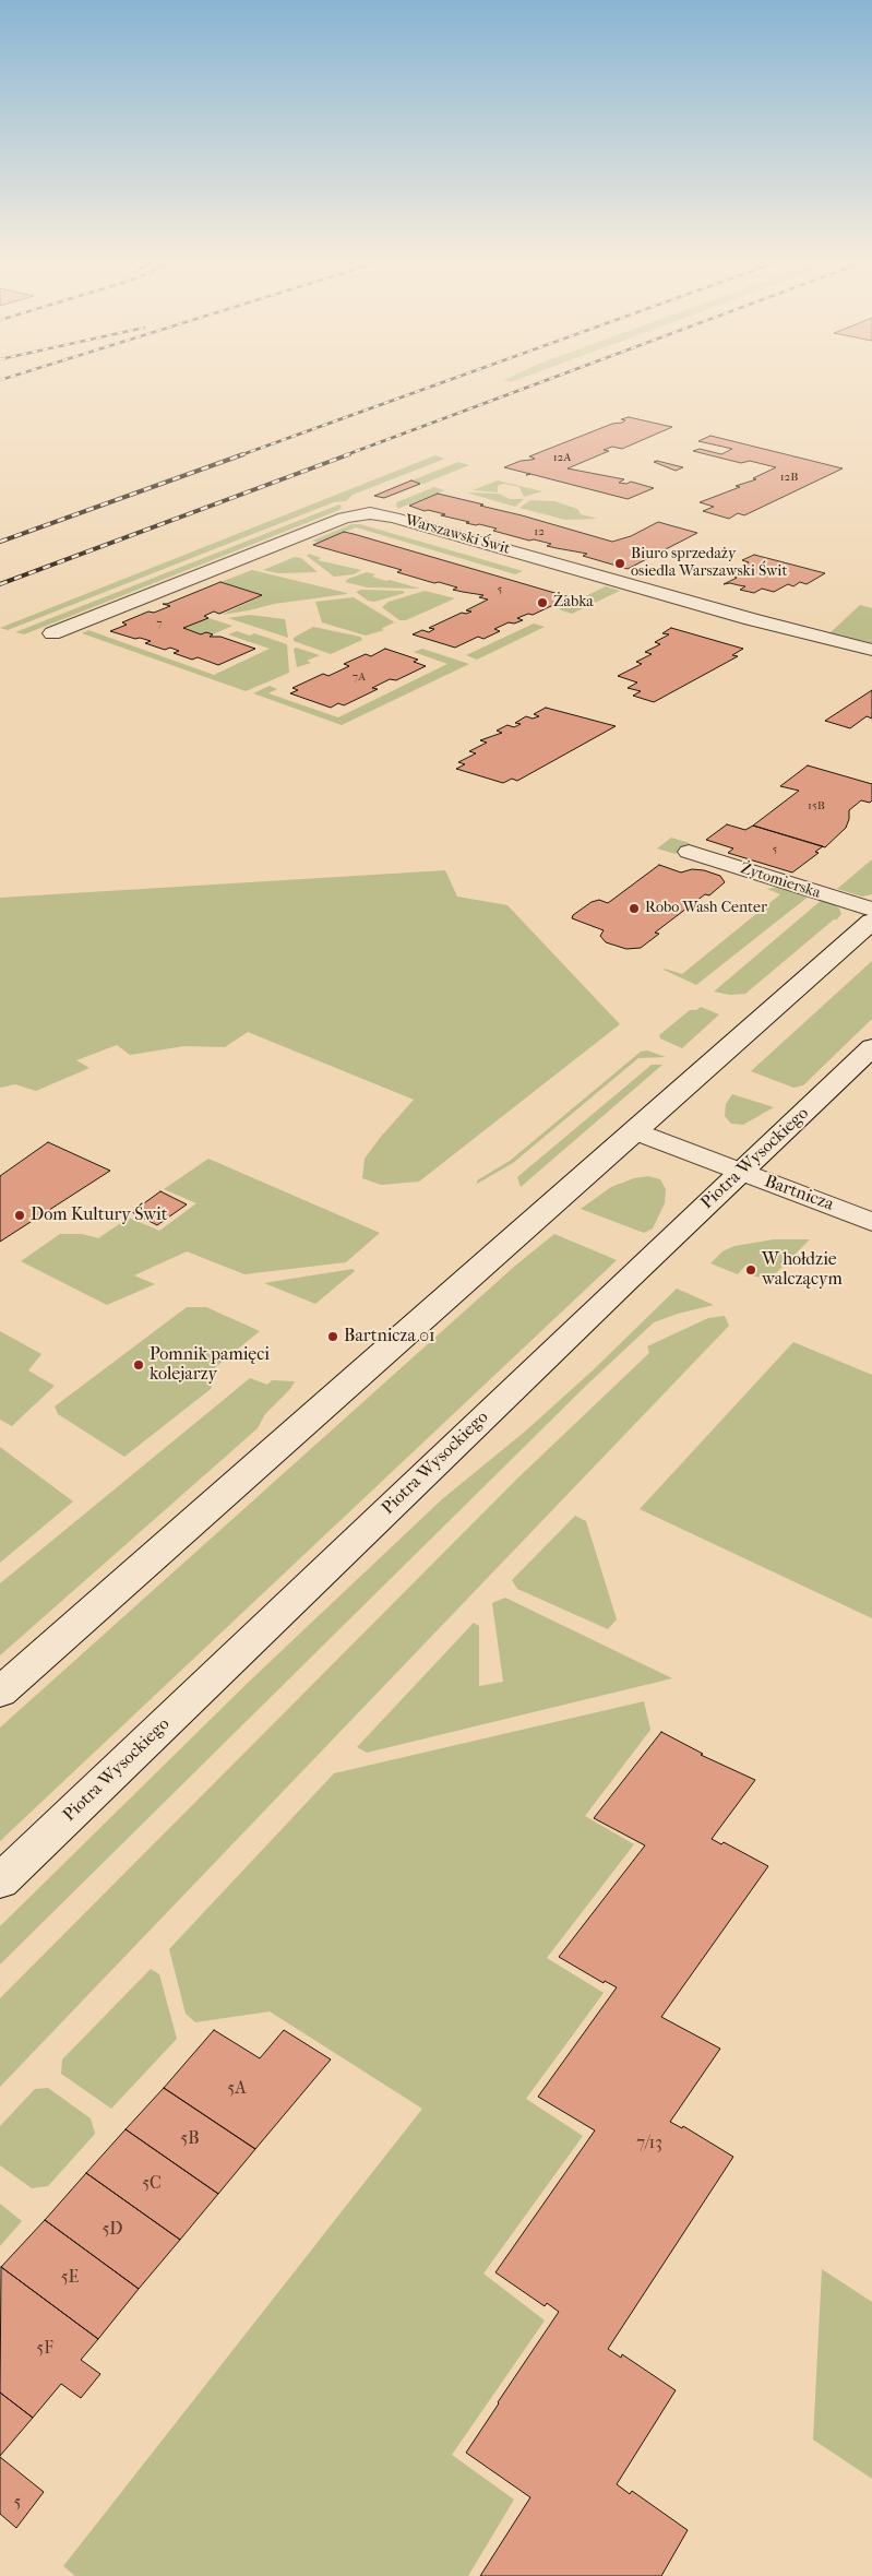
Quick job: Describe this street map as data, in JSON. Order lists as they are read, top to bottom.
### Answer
{
  "streets": {
    "main road": [
      "Warszawski Świt",
      "Żytomierska",
      "Piotra Wysockiego",
      "Bartnicza"
    ]
  },
  "crossings": [
    ["Piotra Wysockiego", "Bartnicza"]
  ],
  "places": [
    "Biuro sprzedaży osiedla Warszawski Świt",
    "Żabka",
    "Robo Wash Center",
    "Dom Kultury Świt",
    "W hołdzie walczącym",
    "Bartnicza 01",
    "Pomnik pamięci kolejarzy"
  ],
  "house_numbers": [
    "12A",
    "12B",
    "12",
    "5",
    "7",
    "7A",
    "15B",
    "5",
    "5A",
    "5B",
    "7/13",
    "5C",
    "5D",
    "5E",
    "5F",
    "5"
  ]
}
